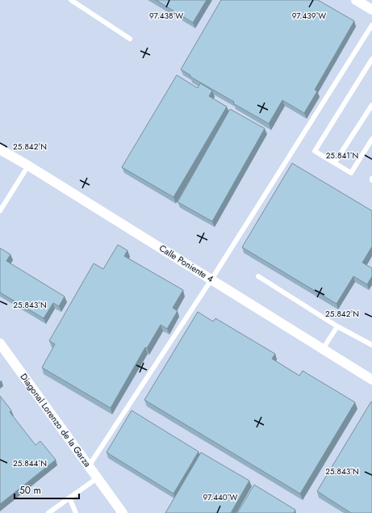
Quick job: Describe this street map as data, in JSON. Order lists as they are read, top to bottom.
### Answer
{
  "streets": {
    "street": ["Calle Poniente 4", "Diagonal Lorenzo de la Garza"]
  },
  "scale_bar": "50 m",
  "coordinates": [
    "97.438°W",
    "97.439°W",
    "25.842°N",
    "25.841°N",
    "25.843°N",
    "25.844°N",
    "97.440°W"
  ]
}
